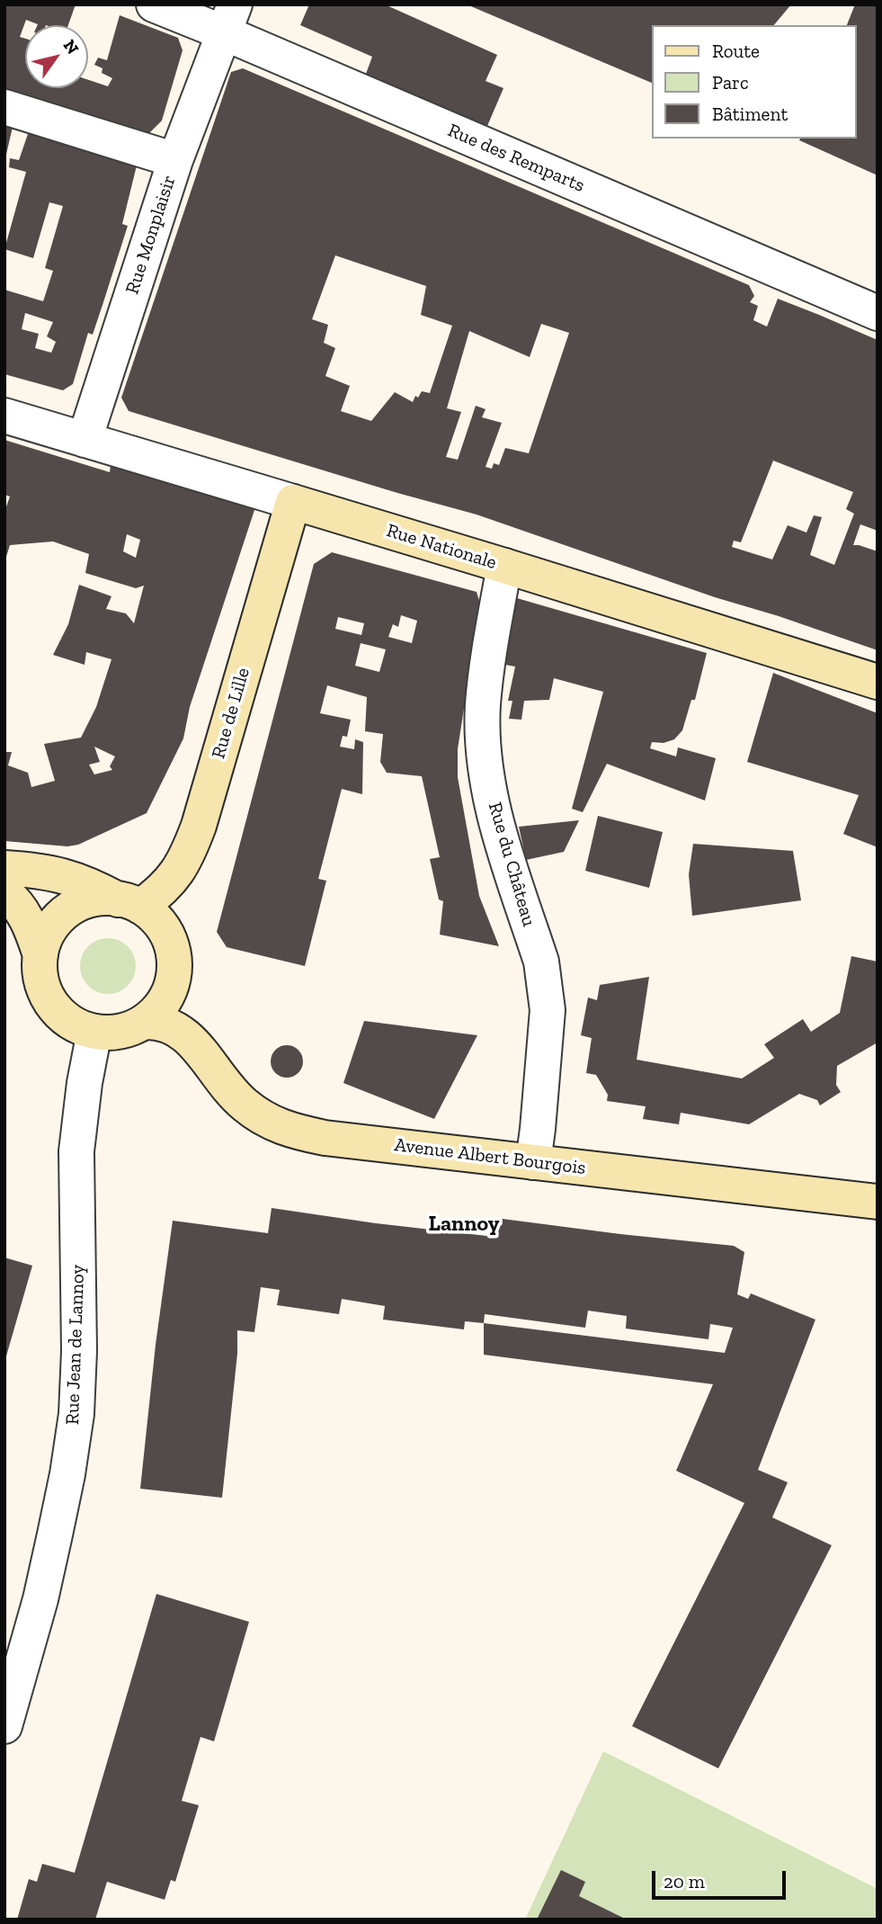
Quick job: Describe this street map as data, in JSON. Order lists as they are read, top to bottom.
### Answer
{
  "streets": {
    "main road": ["Rue Nationale", "Rue de Lille", "Avenue Albert Bourgois"],
    "street": [
      "Rue des Remparts",
      "Rue Monplaisir",
      "Rue du Château",
      "Rue Jean de Lannoy"
    ]
  },
  "crossings": [
    ["Rue des Remparts", "Rue Monplaisir"],
    ["Rue Monplaisir", "Rue Nationale"],
    ["Rue Nationale", "Rue de Lille"],
    ["Rue Nationale", "Rue du Château"],
    ["Rue de Lille", "Avenue Albert Bourgois"],
    ["Rue de Lille", "Rue Jean de Lannoy"],
    ["Rue du Château", "Avenue Albert Bourgois"],
    ["Avenue Albert Bourgois", "Rue Jean de Lannoy"]
  ],
  "districts": ["Lannoy"],
  "legend": ["Route", "Parc", "Bâtiment"],
  "scale_bar": "20 m",
  "north": "top right"
}
